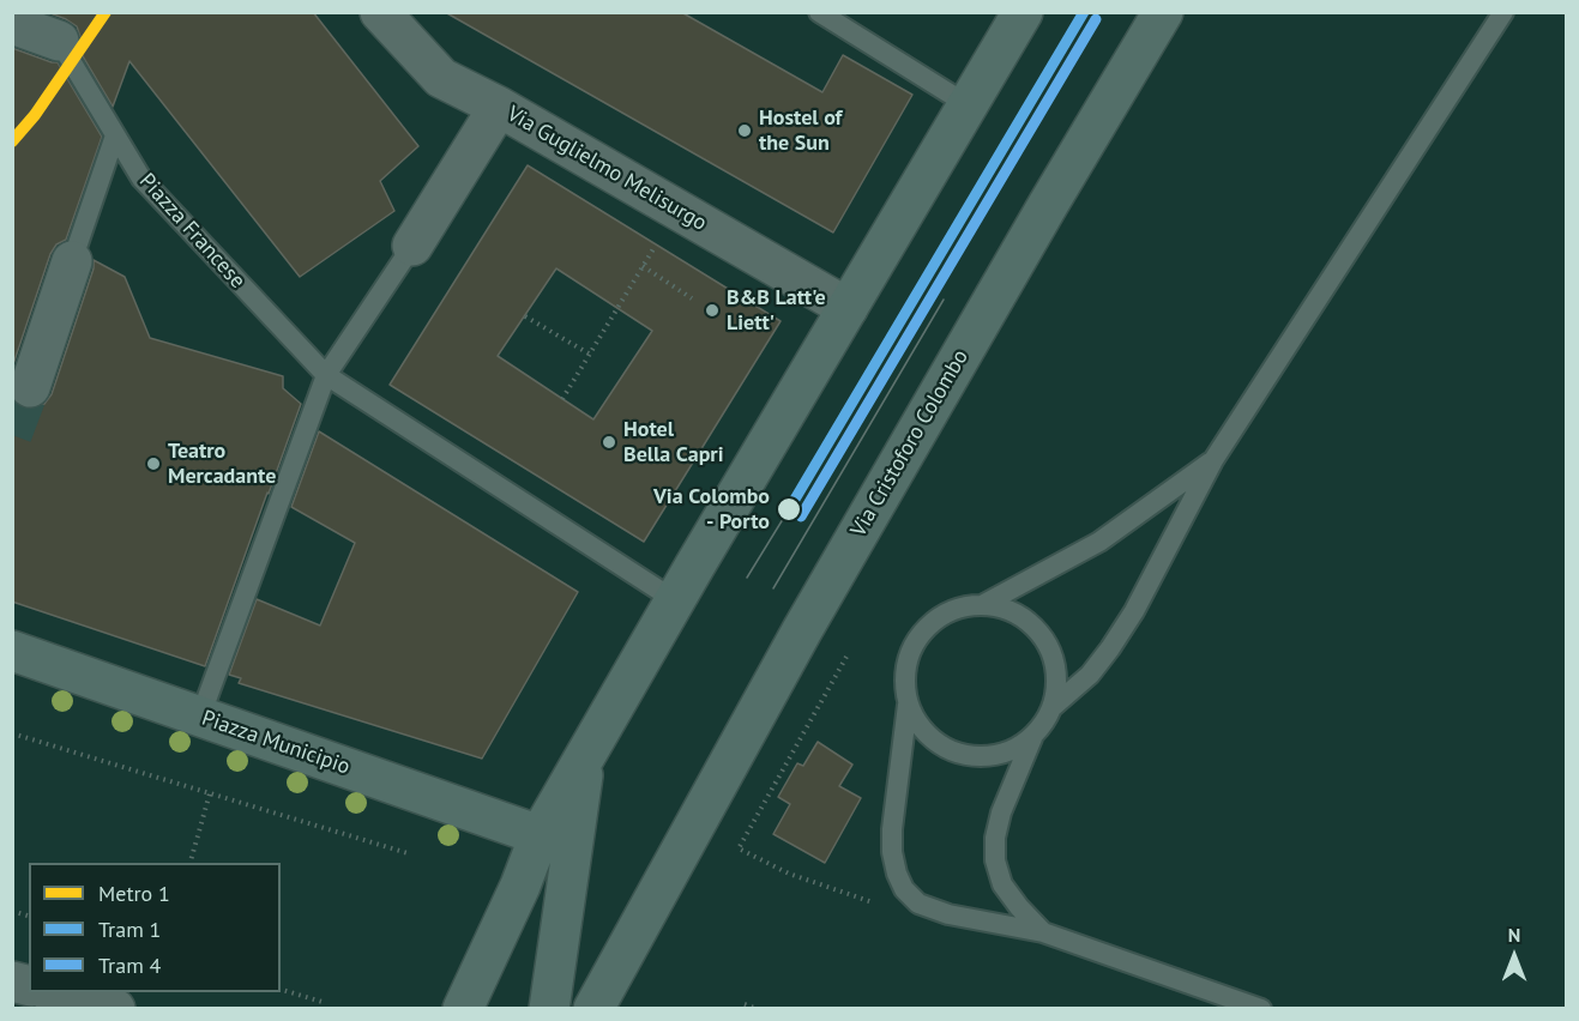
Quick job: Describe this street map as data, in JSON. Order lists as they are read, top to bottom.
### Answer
{
  "streets": {
    "main road": ["Via Cristoforo Colombo", "Piazza Municipio"],
    "street": ["Via Guglielmo Melisurgo", "Piazza Francese"]
  },
  "places": [
    "Hostel of the Sun",
    "B&B Latt'e Liett'",
    "Hotel Bella Capri",
    "Teatro Mercadante",
    "Via Colombo - Porto"
  ],
  "lines": ["metro line 1", "tram line 1", "tram line 4"],
  "legend": ["Metro 1", "Tram 1", "Tram 4"],
  "north": "top"
}
